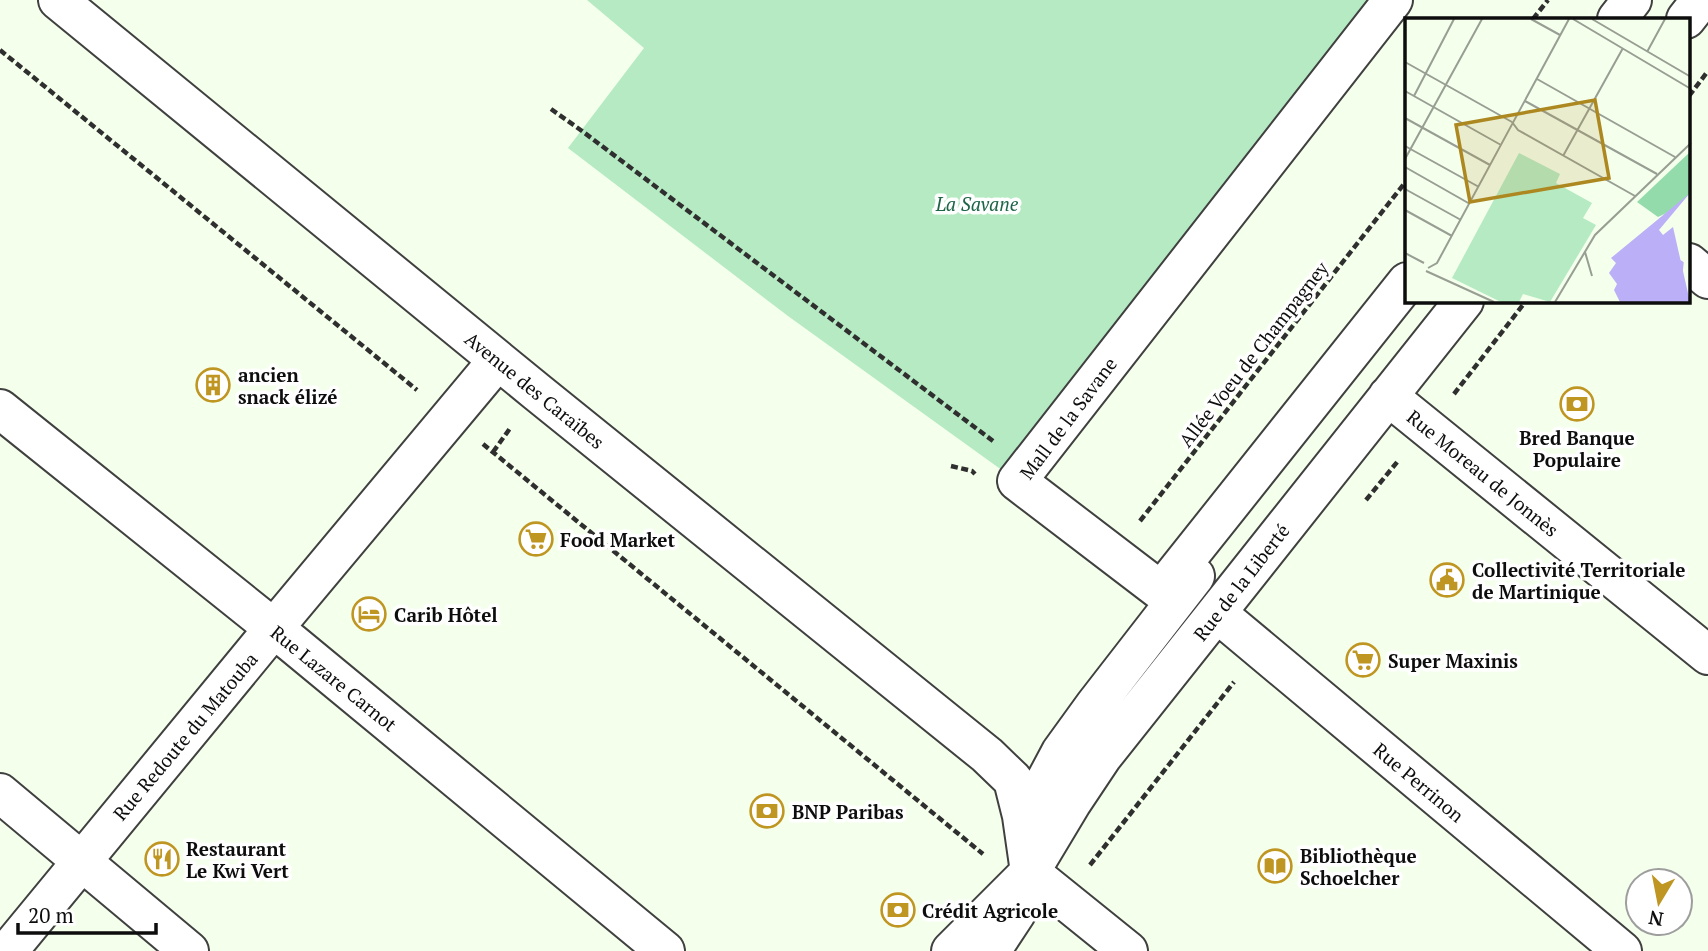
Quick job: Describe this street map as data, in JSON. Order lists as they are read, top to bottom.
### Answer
{
  "streets": {
    "street": [
      "Avenue des Caraïbes",
      "Mall de la Savane",
      "Rue Moreau de Jonnès",
      "Rue de la Liberté",
      "Rue Lazare Carnot",
      "Rue Redoute du Matouba",
      "Rue Perrinon"
    ],
    "path": ["Allée Voeu de Champagney"]
  },
  "crossings": [
    ["Avenue des Caraïbes", "Rue de la Liberté"],
    ["Avenue des Caraïbes", "Rue Redoute du Matouba"],
    ["Rue Moreau de Jonnès", "Rue de la Liberté"],
    ["Rue de la Liberté", "Rue Perrinon"],
    ["Rue Lazare Carnot", "Rue Redoute du Matouba"]
  ],
  "parks": ["La Savane"],
  "places": {
    "building": ["ancien snack élizé"],
    "bank": ["Bred Banque Populaire", "BNP Paribas", "Crédit Agricole"],
    "supermarket": ["Food Market", "Super Maxinis"],
    "public building": ["Collectivité Territoriale de Martinique"],
    "hotel": ["Carib Hôtel"],
    "restaurant": ["Restaurant Le Kwi Vert"],
    "library": ["Bibliothèque Schoelcher"]
  },
  "scale_bar": "20 m",
  "north": "bottom"
}
